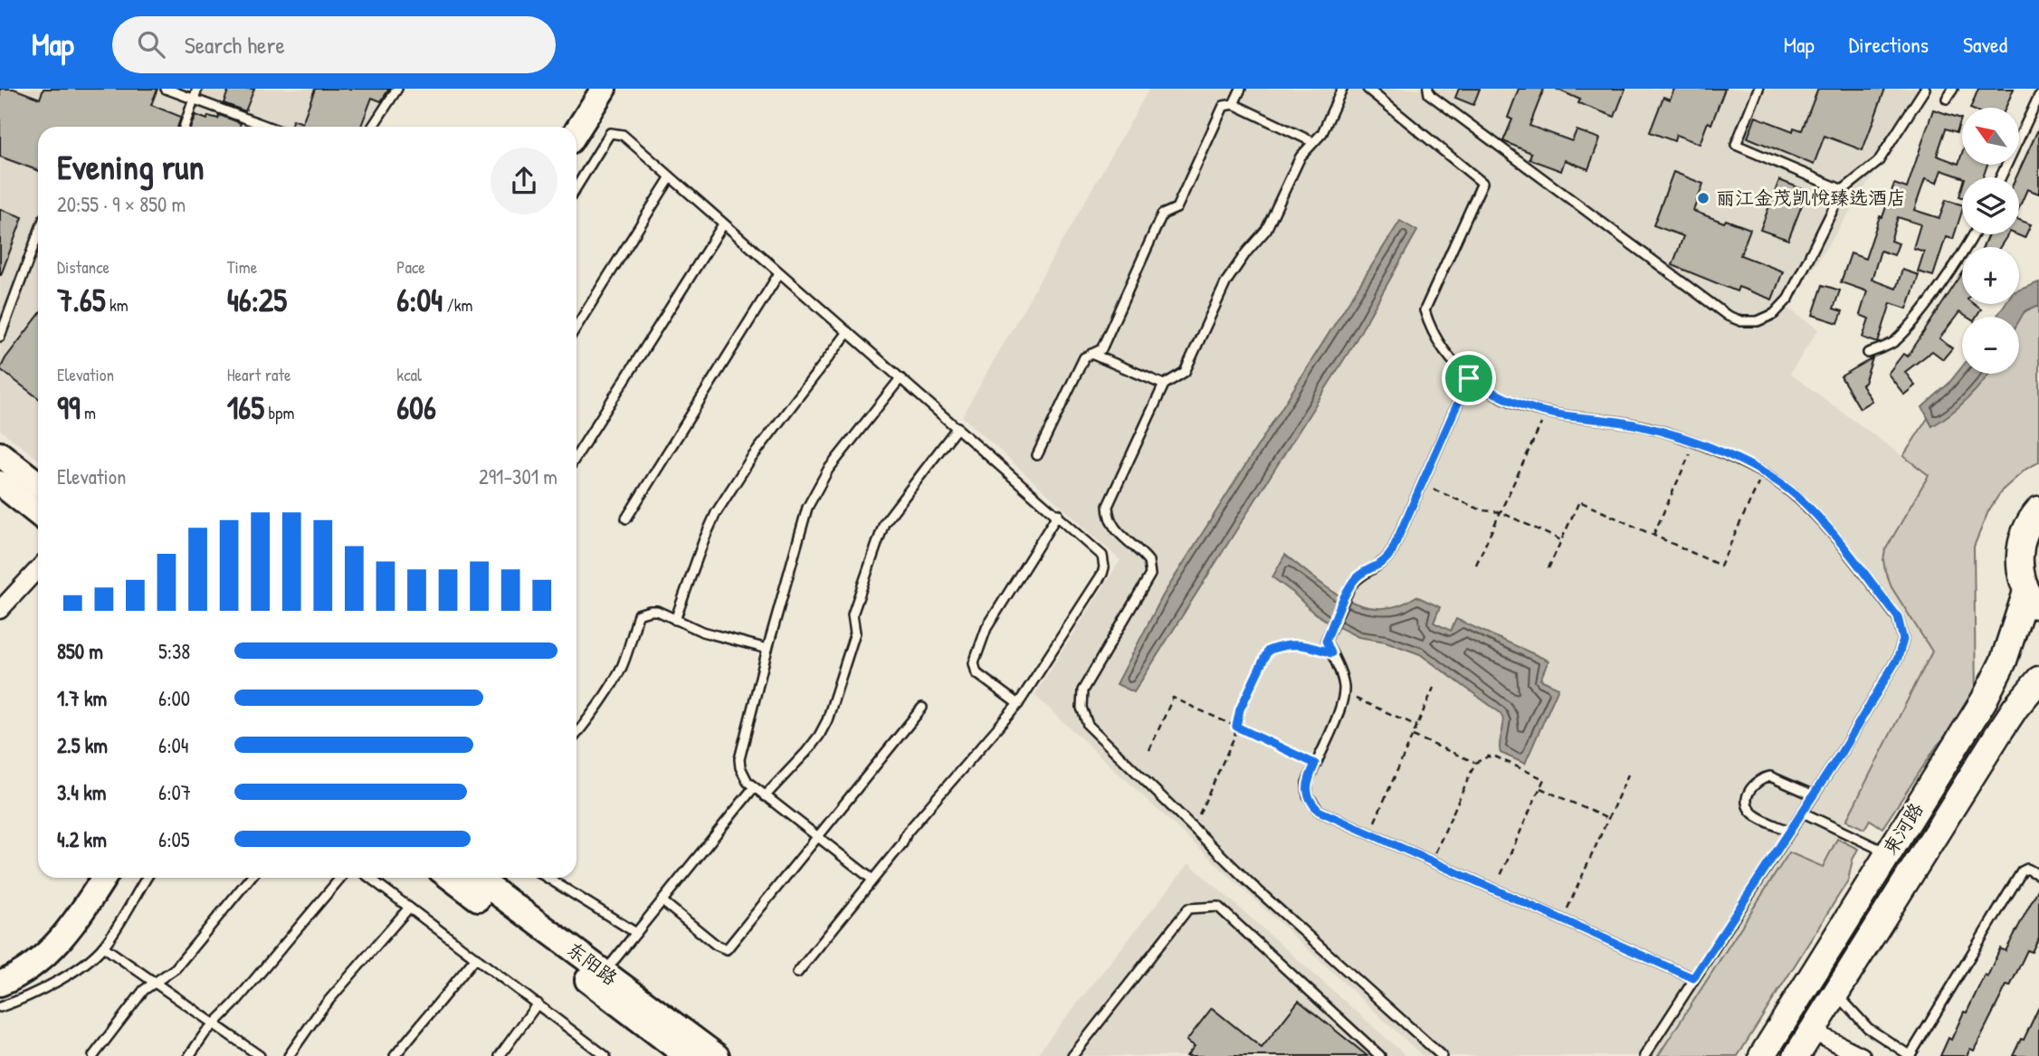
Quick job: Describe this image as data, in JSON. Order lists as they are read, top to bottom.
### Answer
{
  "streets": {
    "main road": ["束河路", "东阳路"]
  },
  "places": ["丽江金茂凯悦臻选酒店"],
  "north": "top left",
  "page": {
    "header": "Map",
    "search": "Search here",
    "nav": ["Map", "Directions", "Saved"],
    "map_buttons": ["+", "−"],
    "heading": ["Evening run", "20:55 · 9 × 850 m"],
    "stats": [
      ["Distance", "7.65 km"],
      ["Time", "46:25"],
      ["Pace", "6:04 /km"],
      ["Elevation", "99 m"],
      ["Heart rate", "165 bpm"],
      ["kcal", "606"]
    ],
    "chart": ["Elevation", "291–301 m"],
    "list": [
      {
        "name": "850 m",
        "note": "5:38"
      },
      {
        "name": "1.7 km",
        "note": "6:00"
      },
      {
        "name": "2.5 km",
        "note": "6:04"
      },
      {
        "name": "3.4 km",
        "note": "6:07"
      },
      {
        "name": "4.2 km",
        "note": "6:05"
      }
    ]
  }
}
